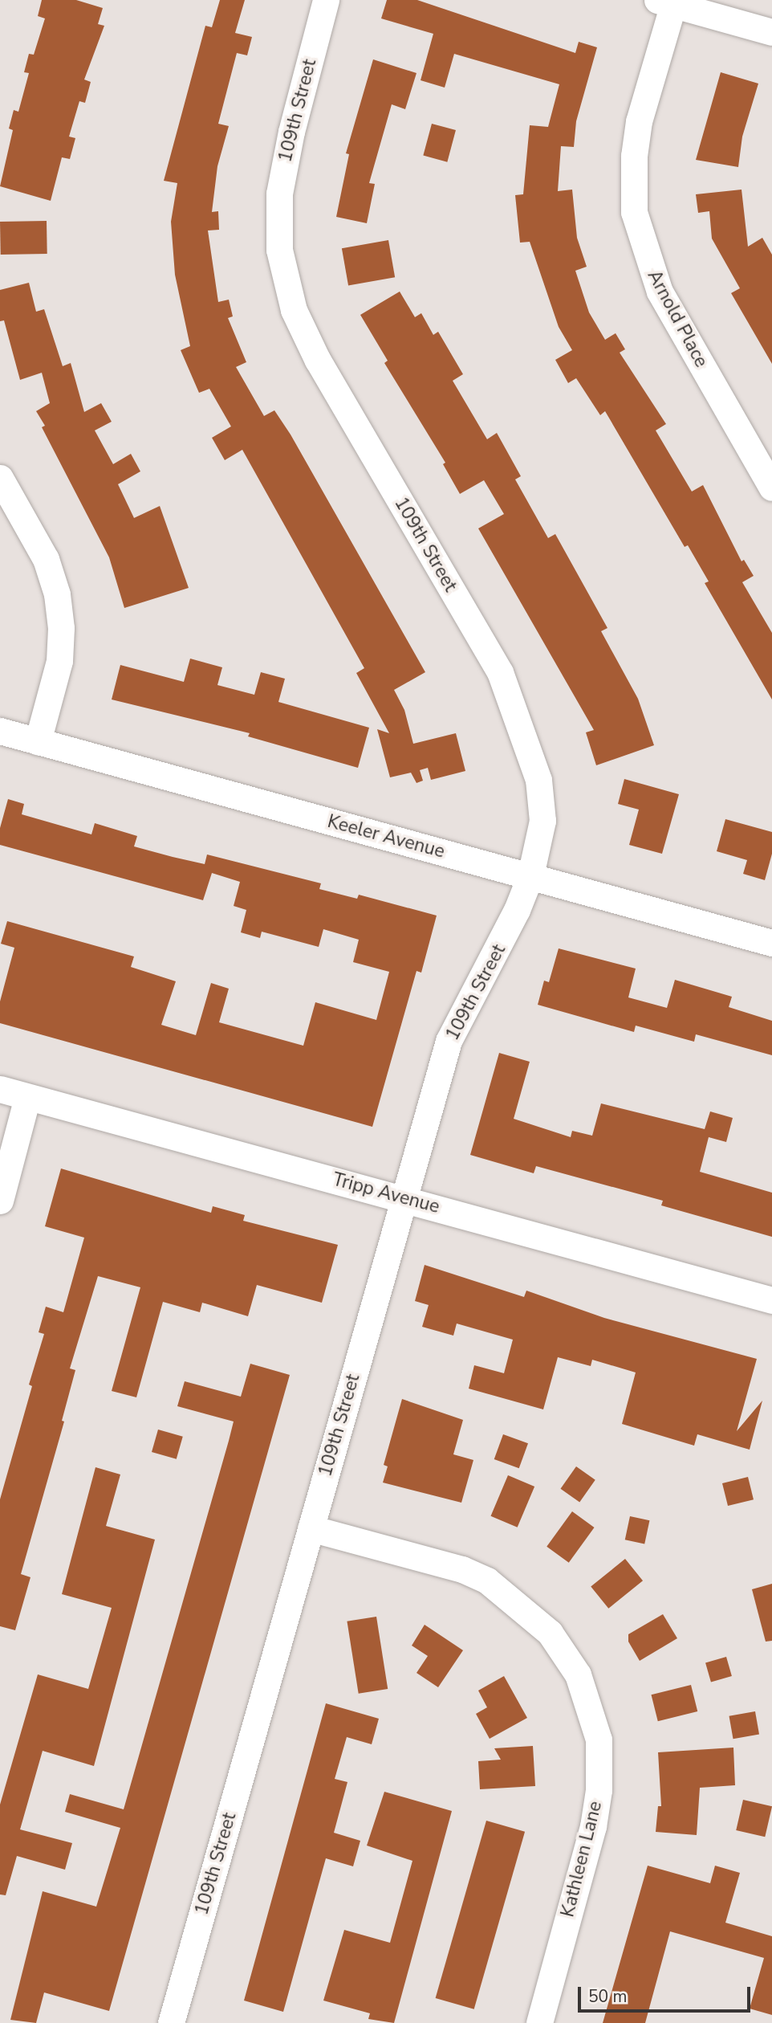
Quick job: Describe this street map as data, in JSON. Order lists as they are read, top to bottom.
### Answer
{
  "streets": {
    "street": [
      "109th Street",
      "Arnold Place",
      "Keeler Avenue",
      "Tripp Avenue",
      "Kathleen Lane"
    ]
  },
  "crossings": [
    ["109th Street", "Keeler Avenue"],
    ["109th Street", "Tripp Avenue"],
    ["109th Street", "Kathleen Lane"]
  ],
  "scale_bar": "50 m"
}
